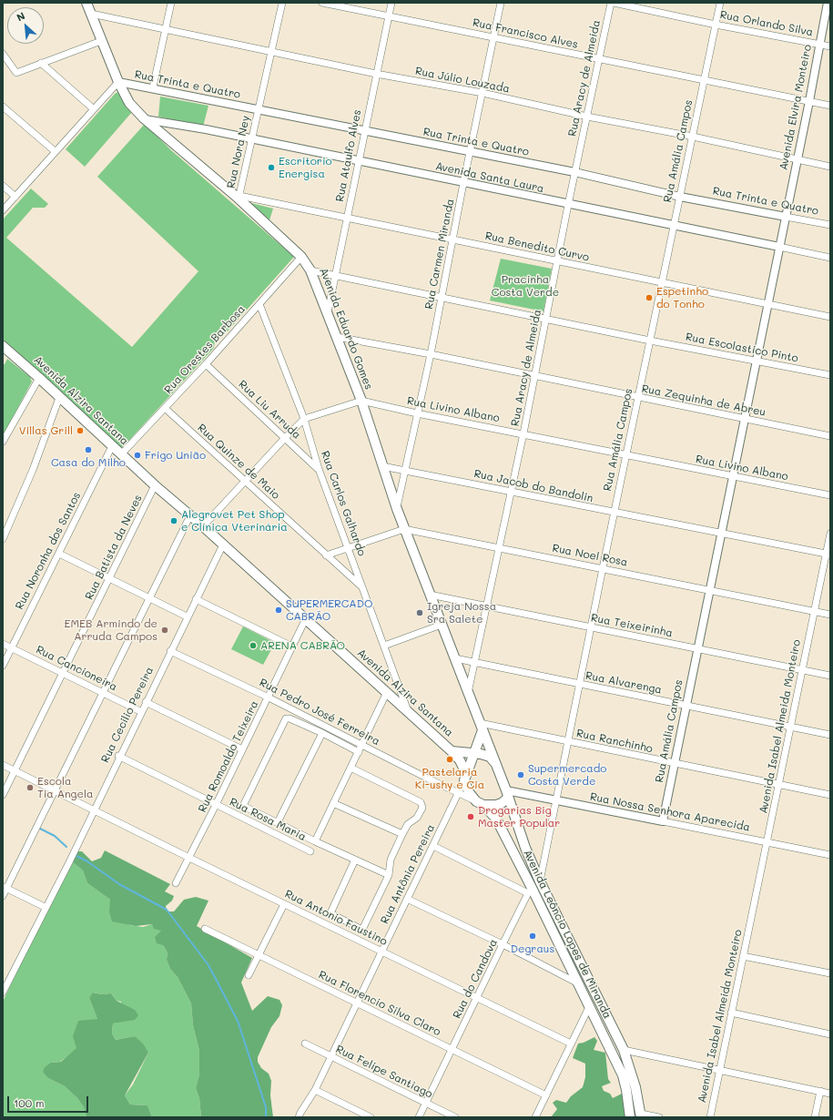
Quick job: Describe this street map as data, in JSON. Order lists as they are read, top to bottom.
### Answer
{
  "streets": {
    "main road": ["Avenida Eduardo Gomes", "Avenida Alzira Santana", "Avenida Leôncio Lopes de Miranda"],
    "street": [
      "Rua Orlando Silva",
      "Rua Francisco Alves",
      "Rua Aracy de Almeida",
      "Rua Júlio Louzada",
      "Rua Trinta e Quatro",
      "Avenida Elvira Monteiro",
      "Rua Amália Campos",
      "Rua Nora Ney",
      "Rua Ataulfo Alves",
      "Avenida Santa Laura",
      "Rua Benedito Curvo",
      "Rua Carmen Miranda",
      "Rua Escolastico Pinto",
      "Rua Orestes Barbosa",
      "Rua Zequinha de Abreu",
      "Rua Liu Arruda",
      "Rua Livino Albano",
      "Rua Quinze de Maio",
      "Rua Jacob do Bandolin",
      "Rua Carlos Galhardo",
      "Rua Batista da Neves",
      "Rua Noronha dos Santos",
      "Rua Noel Rosa",
      "Rua Teixeirinha",
      "Rua Cancioneira",
      "Rua Alvarenga",
      "Rua Pedro José Ferreira",
      "Rua Cecilio Pereira",
      "Avenida Isabel Almeida Monteiro",
      "Rua Ranchinho",
      "Rua Romoaldo Teixeira",
      "Rua Nossa Senhora Aparecida",
      "Rua Rosa Maria",
      "Rua Antônia Pereira",
      "Rua Antonio Faustino",
      "Rua do Candova",
      "Rua Florencio Silva Claro",
      "Rua Felipe Santiago"
    ]
  },
  "crossings": [
    ["Rua Orlando Silva", "Rua Aracy de Almeida"],
    ["Rua Orlando Silva", "Avenida Elvira Monteiro"],
    ["Rua Orlando Silva", "Rua Amália Campos"],
    ["Rua Francisco Alves", "Rua Aracy de Almeida"],
    ["Rua Francisco Alves", "Avenida Elvira Monteiro"],
    ["Rua Francisco Alves", "Rua Amália Campos"],
    ["Rua Francisco Alves", "Rua Ataulfo Alves"],
    ["Rua Francisco Alves", "Rua Carmen Miranda"],
    ["Rua Aracy de Almeida", "Rua Júlio Louzada"],
    ["Rua Aracy de Almeida", "Rua Trinta e Quatro"],
    ["Rua Aracy de Almeida", "Avenida Santa Laura"],
    ["Rua Aracy de Almeida", "Rua Benedito Curvo"],
    ["Rua Aracy de Almeida", "Avenida Eduardo Gomes"],
    ["Rua Aracy de Almeida", "Rua Escolastico Pinto"],
    ["Rua Aracy de Almeida", "Rua Zequinha de Abreu"],
    ["Rua Aracy de Almeida", "Rua Livino Albano"],
    ["Rua Aracy de Almeida", "Rua Jacob do Bandolin"],
    ["Rua Aracy de Almeida", "Rua Noel Rosa"],
    ["Rua Aracy de Almeida", "Rua Teixeirinha"],
    ["Rua Aracy de Almeida", "Rua Alvarenga"],
    ["Rua Júlio Louzada", "Avenida Elvira Monteiro"],
    ["Rua Júlio Louzada", "Rua Amália Campos"],
    ["Rua Júlio Louzada", "Rua Nora Ney"],
    ["Rua Júlio Louzada", "Rua Ataulfo Alves"],
    ["Rua Júlio Louzada", "Rua Carmen Miranda"],
    ["Rua Júlio Louzada", "Avenida Eduardo Gomes"],
    ["Rua Trinta e Quatro", "Avenida Elvira Monteiro"],
    ["Rua Trinta e Quatro", "Rua Amália Campos"],
    ["Rua Trinta e Quatro", "Rua Nora Ney"],
    ["Rua Trinta e Quatro", "Rua Ataulfo Alves"],
    ["Rua Trinta e Quatro", "Rua Carmen Miranda"],
    ["Rua Trinta e Quatro", "Avenida Eduardo Gomes"],
    ["Avenida Elvira Monteiro", "Rua Amália Campos"],
    ["Rua Amália Campos", "Avenida Santa Laura"],
    ["Rua Amália Campos", "Rua Benedito Curvo"],
    ["Rua Amália Campos", "Rua Escolastico Pinto"],
    ["Rua Amália Campos", "Rua Zequinha de Abreu"],
    ["Rua Amália Campos", "Rua Livino Albano"],
    ["Rua Amália Campos", "Rua Jacob do Bandolin"],
    ["Rua Amália Campos", "Rua Noel Rosa"],
    ["Rua Amália Campos", "Rua Teixeirinha"],
    ["Rua Amália Campos", "Rua Alvarenga"],
    ["Rua Amália Campos", "Rua Ranchinho"],
    ["Rua Amália Campos", "Rua Nossa Senhora Aparecida"],
    ["Rua Amália Campos", "Avenida Leôncio Lopes de Miranda"],
    ["Rua Nora Ney", "Avenida Santa Laura"],
    ["Rua Nora Ney", "Rua Benedito Curvo"],
    ["Rua Nora Ney", "Avenida Eduardo Gomes"],
    ["Rua Ataulfo Alves", "Avenida Santa Laura"],
    ["Rua Ataulfo Alves", "Rua Benedito Curvo"],
    ["Rua Ataulfo Alves", "Avenida Eduardo Gomes"],
    ["Rua Ataulfo Alves", "Rua Escolastico Pinto"],
    ["Avenida Santa Laura", "Rua Carmen Miranda"],
    ["Avenida Santa Laura", "Avenida Eduardo Gomes"],
    ["Rua Benedito Curvo", "Rua Carmen Miranda"],
    ["Rua Benedito Curvo", "Avenida Eduardo Gomes"],
    ["Rua Carmen Miranda", "Avenida Eduardo Gomes"],
    ["Rua Carmen Miranda", "Rua Escolastico Pinto"],
    ["Rua Carmen Miranda", "Rua Zequinha de Abreu"],
    ["Rua Carmen Miranda", "Rua Livino Albano"],
    ["Rua Carmen Miranda", "Rua Jacob do Bandolin"],
    ["Avenida Eduardo Gomes", "Rua Escolastico Pinto"],
    ["Avenida Eduardo Gomes", "Rua Orestes Barbosa"],
    ["Avenida Eduardo Gomes", "Rua Zequinha de Abreu"],
    ["Avenida Eduardo Gomes", "Rua Livino Albano"],
    ["Avenida Eduardo Gomes", "Rua Jacob do Bandolin"],
    ["Avenida Eduardo Gomes", "Rua Noel Rosa"],
    ["Avenida Eduardo Gomes", "Rua Teixeirinha"],
    ["Avenida Eduardo Gomes", "Rua Alvarenga"],
    ["Avenida Eduardo Gomes", "Rua Pedro José Ferreira"],
    ["Avenida Eduardo Gomes", "Rua Ranchinho"],
    ["Avenida Eduardo Gomes", "Rua Nossa Senhora Aparecida"],
    ["Avenida Eduardo Gomes", "Rua Antônia Pereira"],
    ["Avenida Eduardo Gomes", "Avenida Leôncio Lopes de Miranda"],
    ["Rua Orestes Barbosa", "Avenida Alzira Santana"],
    ["Rua Orestes Barbosa", "Rua Liu Arruda"],
    ["Rua Orestes Barbosa", "Rua Quinze de Maio"],
    ["Rua Orestes Barbosa", "Rua Carlos Galhardo"],
    ["Avenida Alzira Santana", "Rua Carlos Galhardo"],
    ["Avenida Alzira Santana", "Rua Batista da Neves"],
    ["Avenida Alzira Santana", "Rua Noronha dos Santos"],
    ["Avenida Alzira Santana", "Rua Cecilio Pereira"],
    ["Avenida Alzira Santana", "Rua Romoaldo Teixeira"],
    ["Avenida Alzira Santana", "Avenida Leôncio Lopes de Miranda"],
    ["Rua Liu Arruda", "Rua Carlos Galhardo"],
    ["Rua Quinze de Maio", "Rua Carlos Galhardo"],
    ["Rua Jacob do Bandolin", "Avenida Isabel Almeida Monteiro"],
    ["Rua Batista da Neves", "Rua Cancioneira"],
    ["Rua Batista da Neves", "Rua Antonio Faustino"],
    ["Rua Noronha dos Santos", "Rua Cancioneira"],
    ["Rua Noel Rosa", "Avenida Isabel Almeida Monteiro"],
    ["Rua Teixeirinha", "Avenida Isabel Almeida Monteiro"],
    ["Rua Cancioneira", "Rua Cecilio Pereira"],
    ["Rua Alvarenga", "Avenida Isabel Almeida Monteiro"],
    ["Rua Pedro José Ferreira", "Rua Cecilio Pereira"],
    ["Rua Pedro José Ferreira", "Rua Romoaldo Teixeira"],
    ["Rua Pedro José Ferreira", "Rua Nossa Senhora Aparecida"],
    ["Rua Pedro José Ferreira", "Rua Antônia Pereira"],
    ["Rua Pedro José Ferreira", "Avenida Leôncio Lopes de Miranda"],
    ["Rua Cecilio Pereira", "Rua Rosa Maria"],
    ["Rua Cecilio Pereira", "Rua Antonio Faustino"],
    ["Avenida Isabel Almeida Monteiro", "Rua Ranchinho"],
    ["Avenida Isabel Almeida Monteiro", "Rua Nossa Senhora Aparecida"],
    ["Rua Romoaldo Teixeira", "Rua Rosa Maria"],
    ["Rua Romoaldo Teixeira", "Rua Antonio Faustino"],
    ["Rua Nossa Senhora Aparecida", "Rua Antônia Pereira"],
    ["Rua Nossa Senhora Aparecida", "Avenida Leôncio Lopes de Miranda"],
    ["Rua Antônia Pereira", "Rua Antonio Faustino"],
    ["Rua Antônia Pereira", "Avenida Leôncio Lopes de Miranda"],
    ["Rua Antônia Pereira", "Rua Florencio Silva Claro"],
    ["Rua Antônia Pereira", "Rua Felipe Santiago"],
    ["Rua Antonio Faustino", "Rua do Candova"],
    ["Avenida Leôncio Lopes de Miranda", "Rua do Candova"],
    ["Rua do Candova", "Rua Florencio Silva Claro"],
    ["Rua do Candova", "Rua Felipe Santiago"]
  ],
  "parks": ["Pracinha Costa Verde"],
  "places": [
    "Escritorio Energisa",
    "Espetinho do Tonho",
    "Villas Grill",
    "Casa do Milho",
    "Frigo União",
    "Alegrovet Pet Shop e Clínica Vterinária",
    "SUPERMERCADO CABRÃO",
    "Igreja Nossa Sra Salete",
    "EMEB Armindo de Arruda Campos",
    "ARENA CABRÃO",
    "Pastelaria Ki-ushy e Cia",
    "Supermercado Costa Verde",
    "Escola Tia Angela",
    "Drogarias Big Master Popular",
    "Degraus"
  ],
  "scale_bar": "100 m",
  "north": "top left"
}
